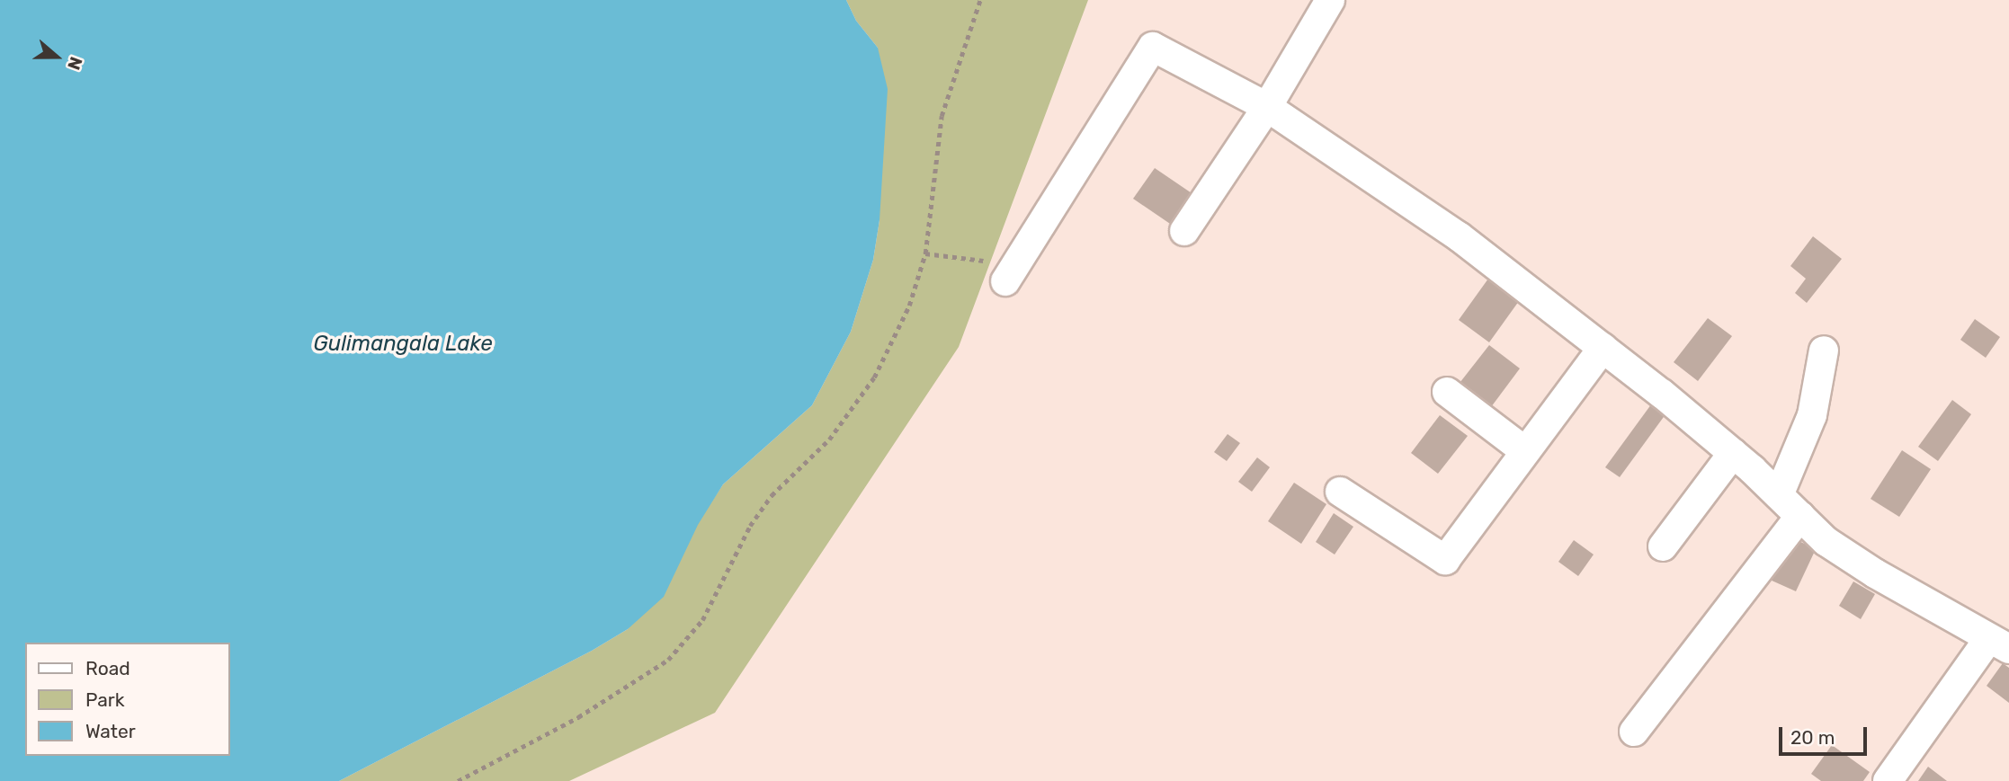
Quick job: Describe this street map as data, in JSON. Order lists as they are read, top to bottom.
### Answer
{
  "water": ["Gulimangala Lake"],
  "legend": ["Road", "Park", "Water"],
  "scale_bar": "20 m",
  "north": "right"
}
